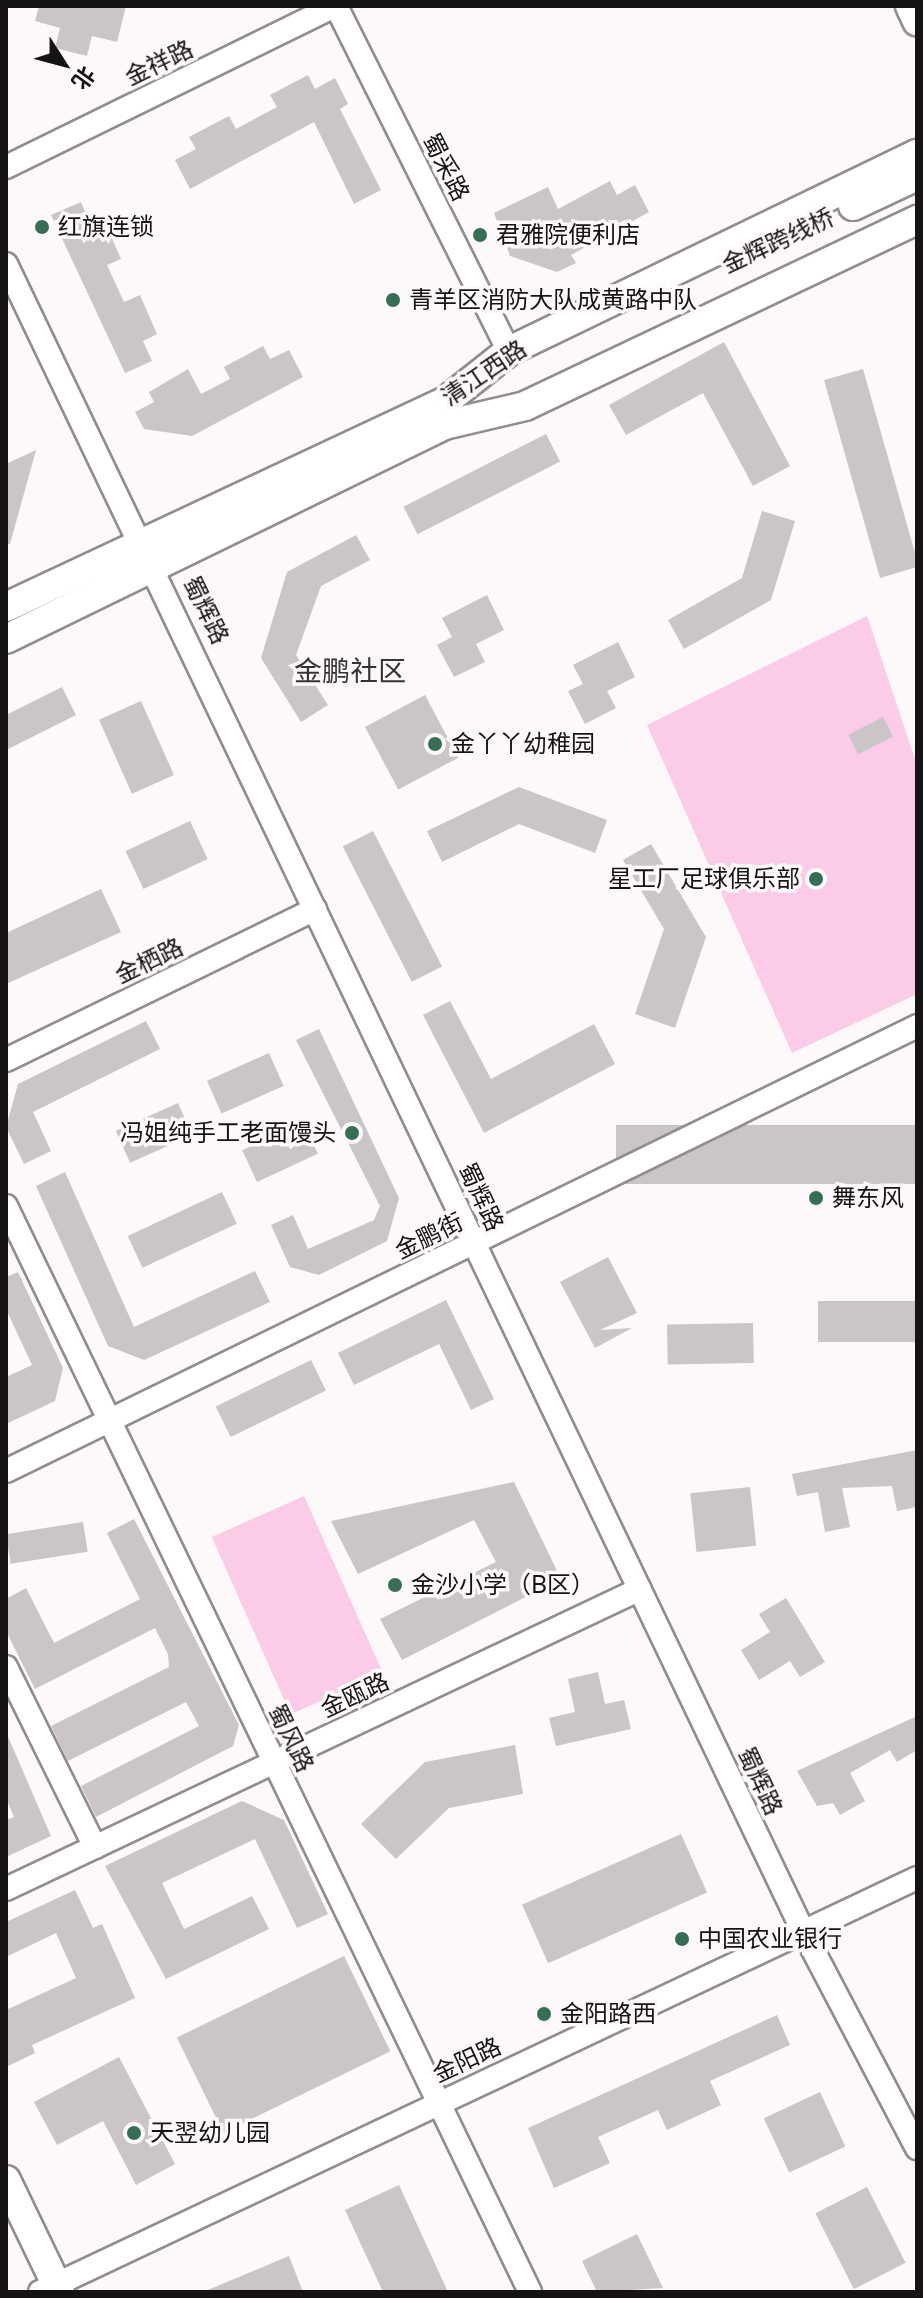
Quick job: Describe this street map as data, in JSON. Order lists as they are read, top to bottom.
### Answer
{
  "streets": {
    "main road": ["金辉跨线桥", "清江西路"],
    "street": [
      "金祥路",
      "蜀采路",
      "蜀辉路",
      "金栖路",
      "金鹏街",
      "金瓯路",
      "蜀风路",
      "金阳路"
    ]
  },
  "crossings": [
    ["金祥路", "蜀采路"],
    ["蜀采路", "金辉跨线桥"],
    ["蜀采路", "清江西路"],
    ["金辉跨线桥", "清江西路"],
    ["清江西路", "蜀辉路"],
    ["蜀辉路", "金栖路"],
    ["蜀辉路", "金鹏街"],
    ["蜀辉路", "金瓯路"],
    ["蜀辉路", "金阳路"],
    ["金鹏街", "蜀风路"],
    ["金瓯路", "蜀风路"],
    ["蜀风路", "金阳路"]
  ],
  "districts": ["金鹏社区"],
  "places": [
    "红旗连锁",
    "君雅院便利店",
    "青羊区消防大队成黄路中队",
    "金丫丫幼稚园",
    "星工厂足球俱乐部",
    "冯姐纯手工老面馒头",
    "舞东风",
    "金沙小学（B区）",
    "中国农业银行",
    "金阳路西",
    "天翌幼儿园"
  ],
  "north": "bottom right"
}
